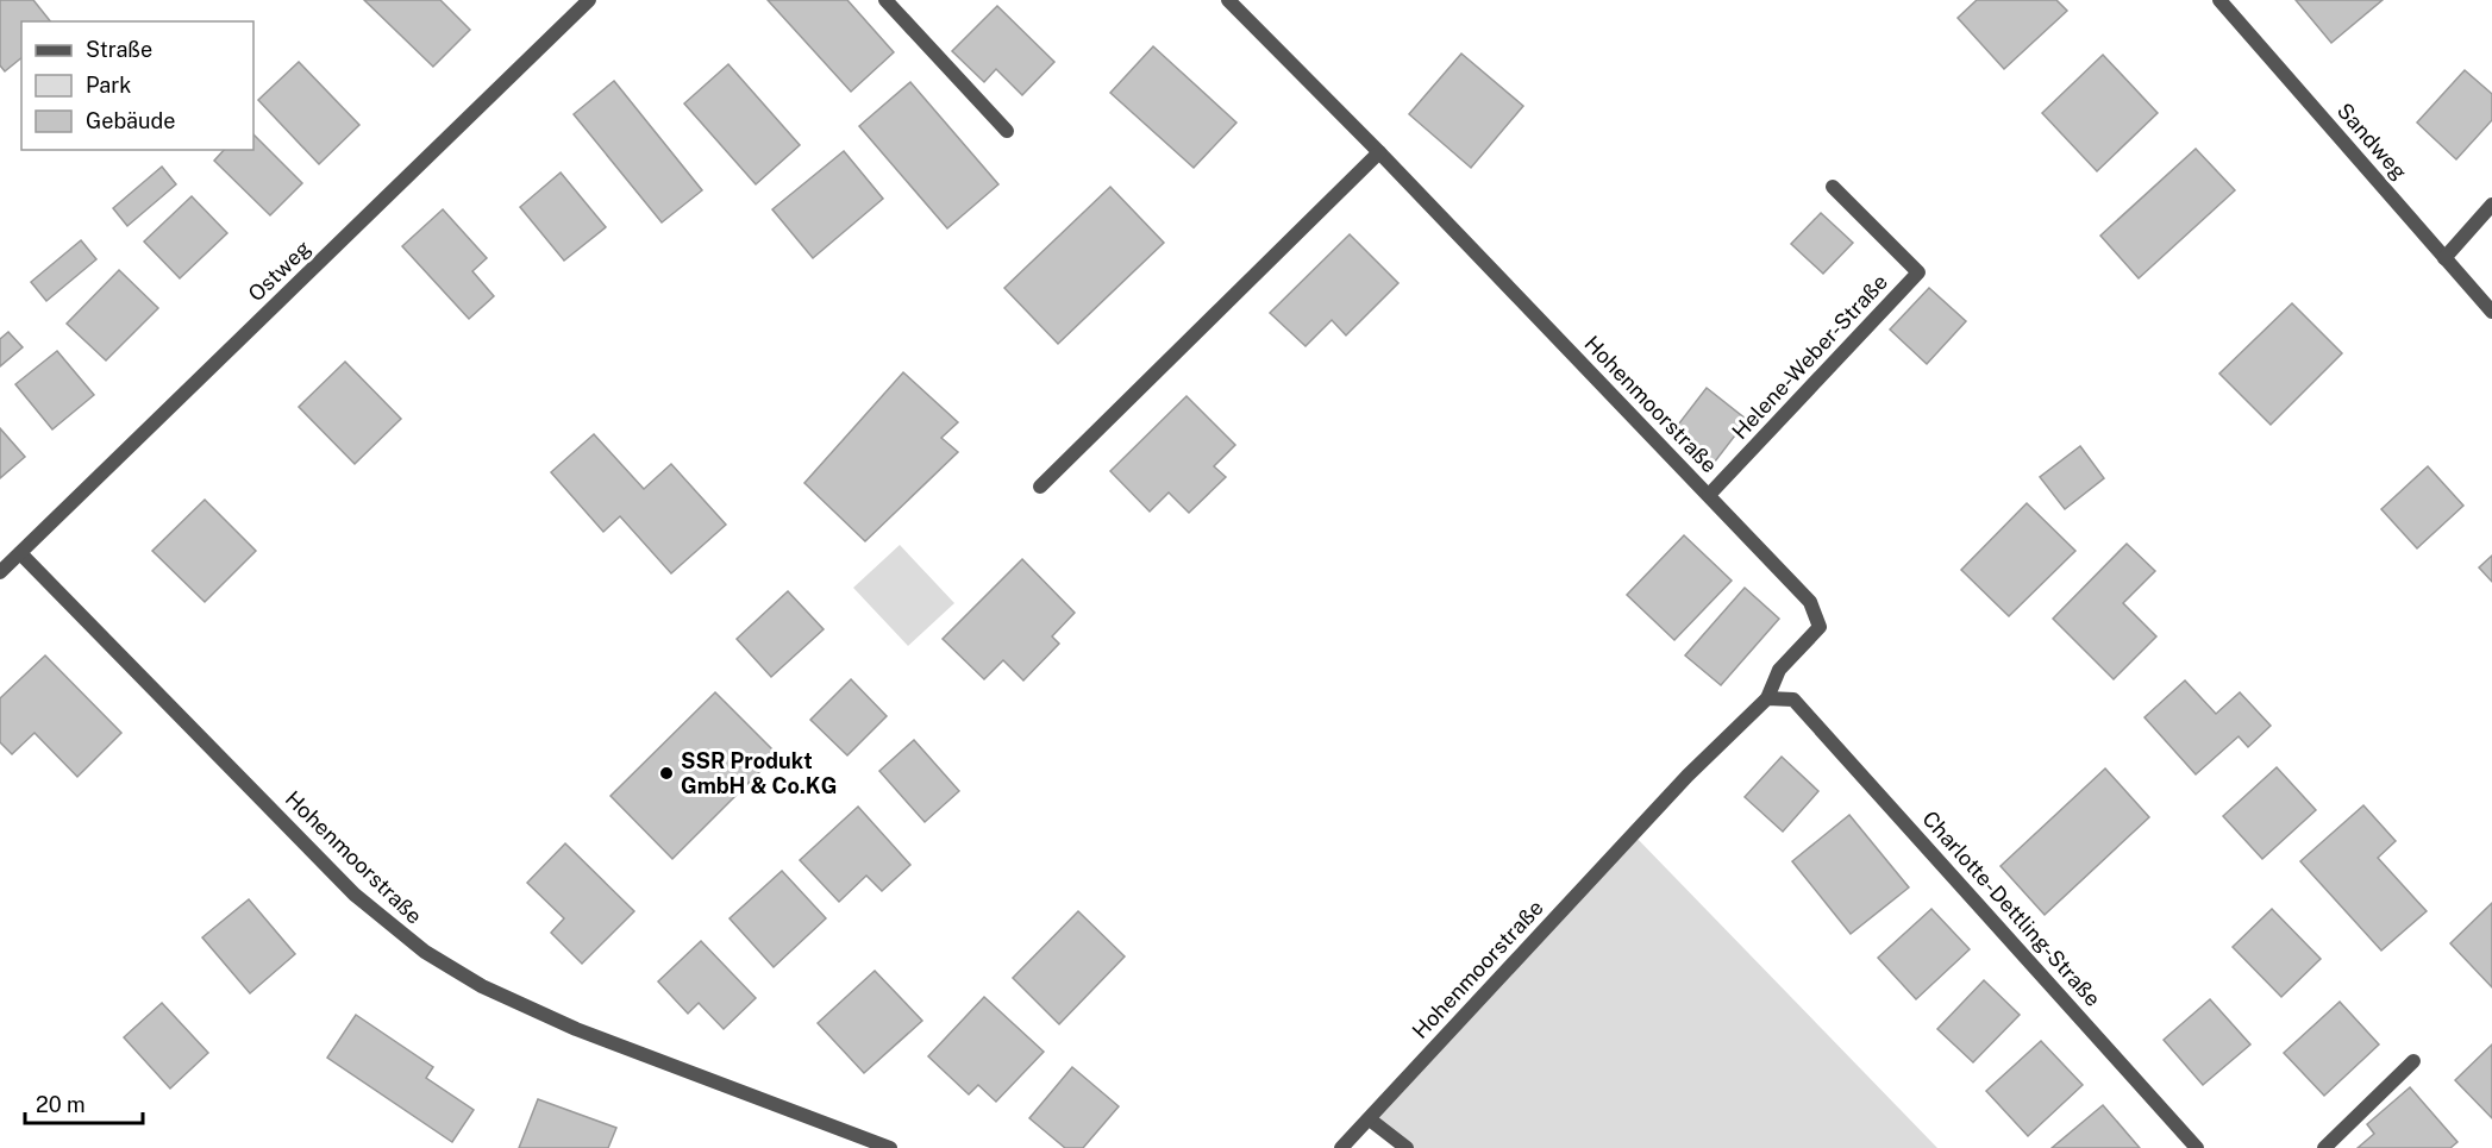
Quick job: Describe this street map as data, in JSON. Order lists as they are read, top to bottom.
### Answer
{
  "streets": {
    "street": [
      "Sandweg",
      "Ostweg",
      "Helene-Weber-Straße",
      "Hohenmoorstraße",
      "Charlotte-Dettling-Straße"
    ]
  },
  "crossings": [
    ["Ostweg", "Hohenmoorstraße"],
    ["Helene-Weber-Straße", "Hohenmoorstraße"],
    ["Hohenmoorstraße", "Charlotte-Dettling-Straße"]
  ],
  "places": ["SSR Produkt GmbH & Co.KG"],
  "legend": ["Straße", "Park", "Gebäude"],
  "scale_bar": "20 m"
}
